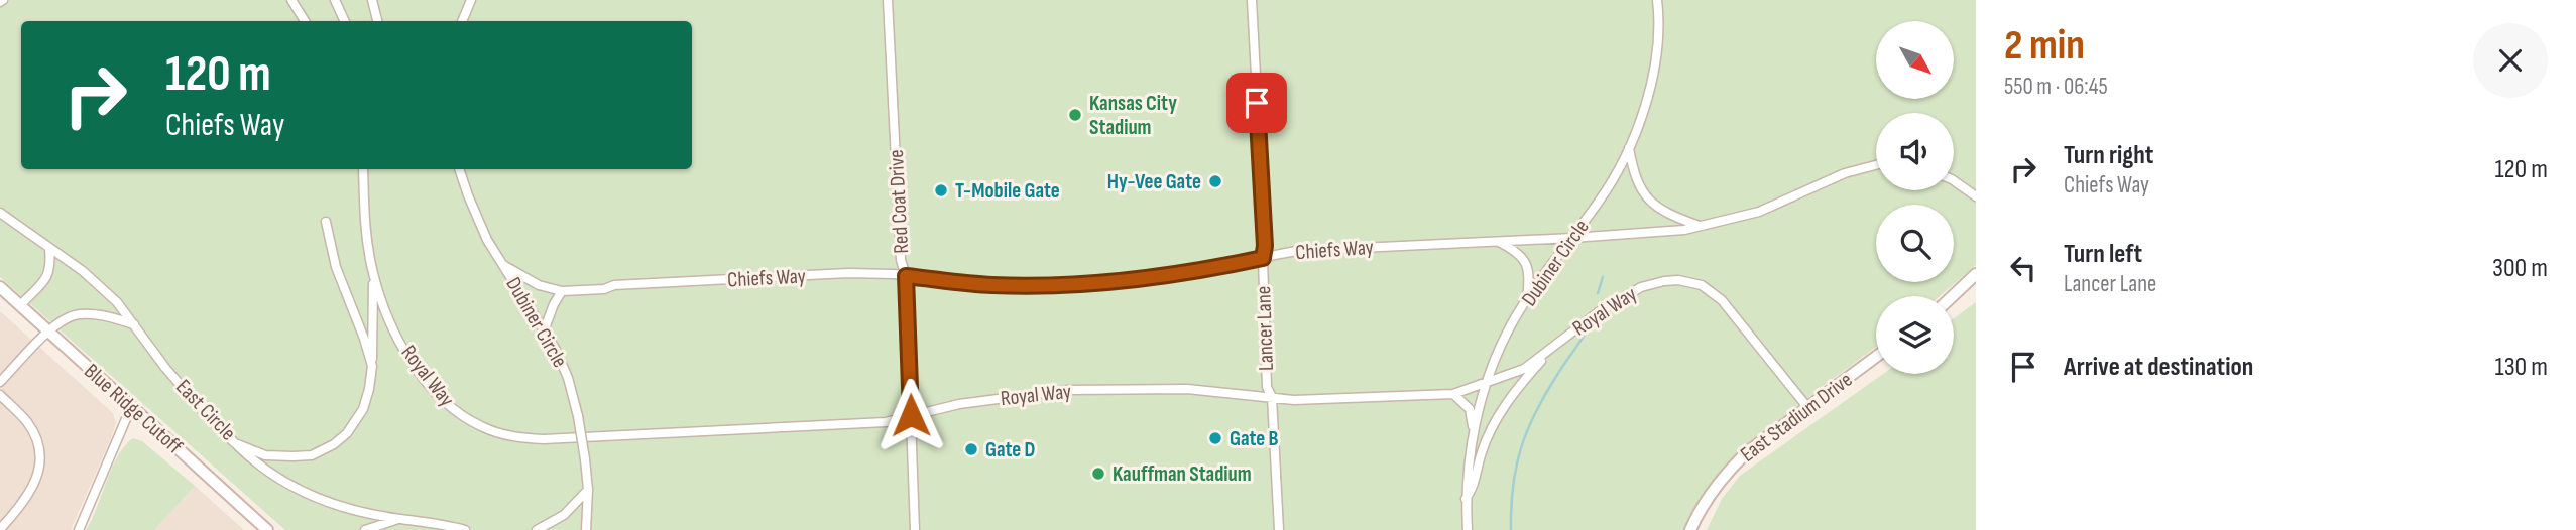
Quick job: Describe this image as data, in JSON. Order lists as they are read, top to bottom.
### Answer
{
  "streets": {
    "main road": ["Blue Ridge Cutoff", "East Stadium Drive"],
    "street": [
      "Red Coat Drive",
      "Chiefs Way",
      "Dubiner Circle",
      "Royal Way",
      "Lancer Lane",
      "East Circle"
    ]
  },
  "crossings": [
    ["Red Coat Drive", "Chiefs Way"],
    ["Red Coat Drive", "Royal Way"],
    ["Chiefs Way", "Dubiner Circle"],
    ["Chiefs Way", "Lancer Lane"],
    ["Dubiner Circle", "Royal Way"],
    ["Royal Way", "Lancer Lane"],
    ["Royal Way", "East Circle"],
    ["Royal Way", "East Stadium Drive"]
  ],
  "places": [
    "Kansas City Stadium",
    "Hy-Vee Gate",
    "T-Mobile Gate",
    "Gate B",
    "Gate D",
    "Kauffman Stadium"
  ],
  "north": "bottom right",
  "page": {
    "heading": ["2 min", "550 m · 06:45"],
    "turn": ["120 m", "Chiefs Way"],
    "list": [
      {
        "name": "Turn right",
        "note": "Chiefs Way",
        "value": "120 m"
      },
      {
        "name": "Turn left",
        "note": "Lancer Lane",
        "value": "300 m"
      },
      {
        "name": "Arrive at destination",
        "value": "130 m"
      }
    ]
  }
}
